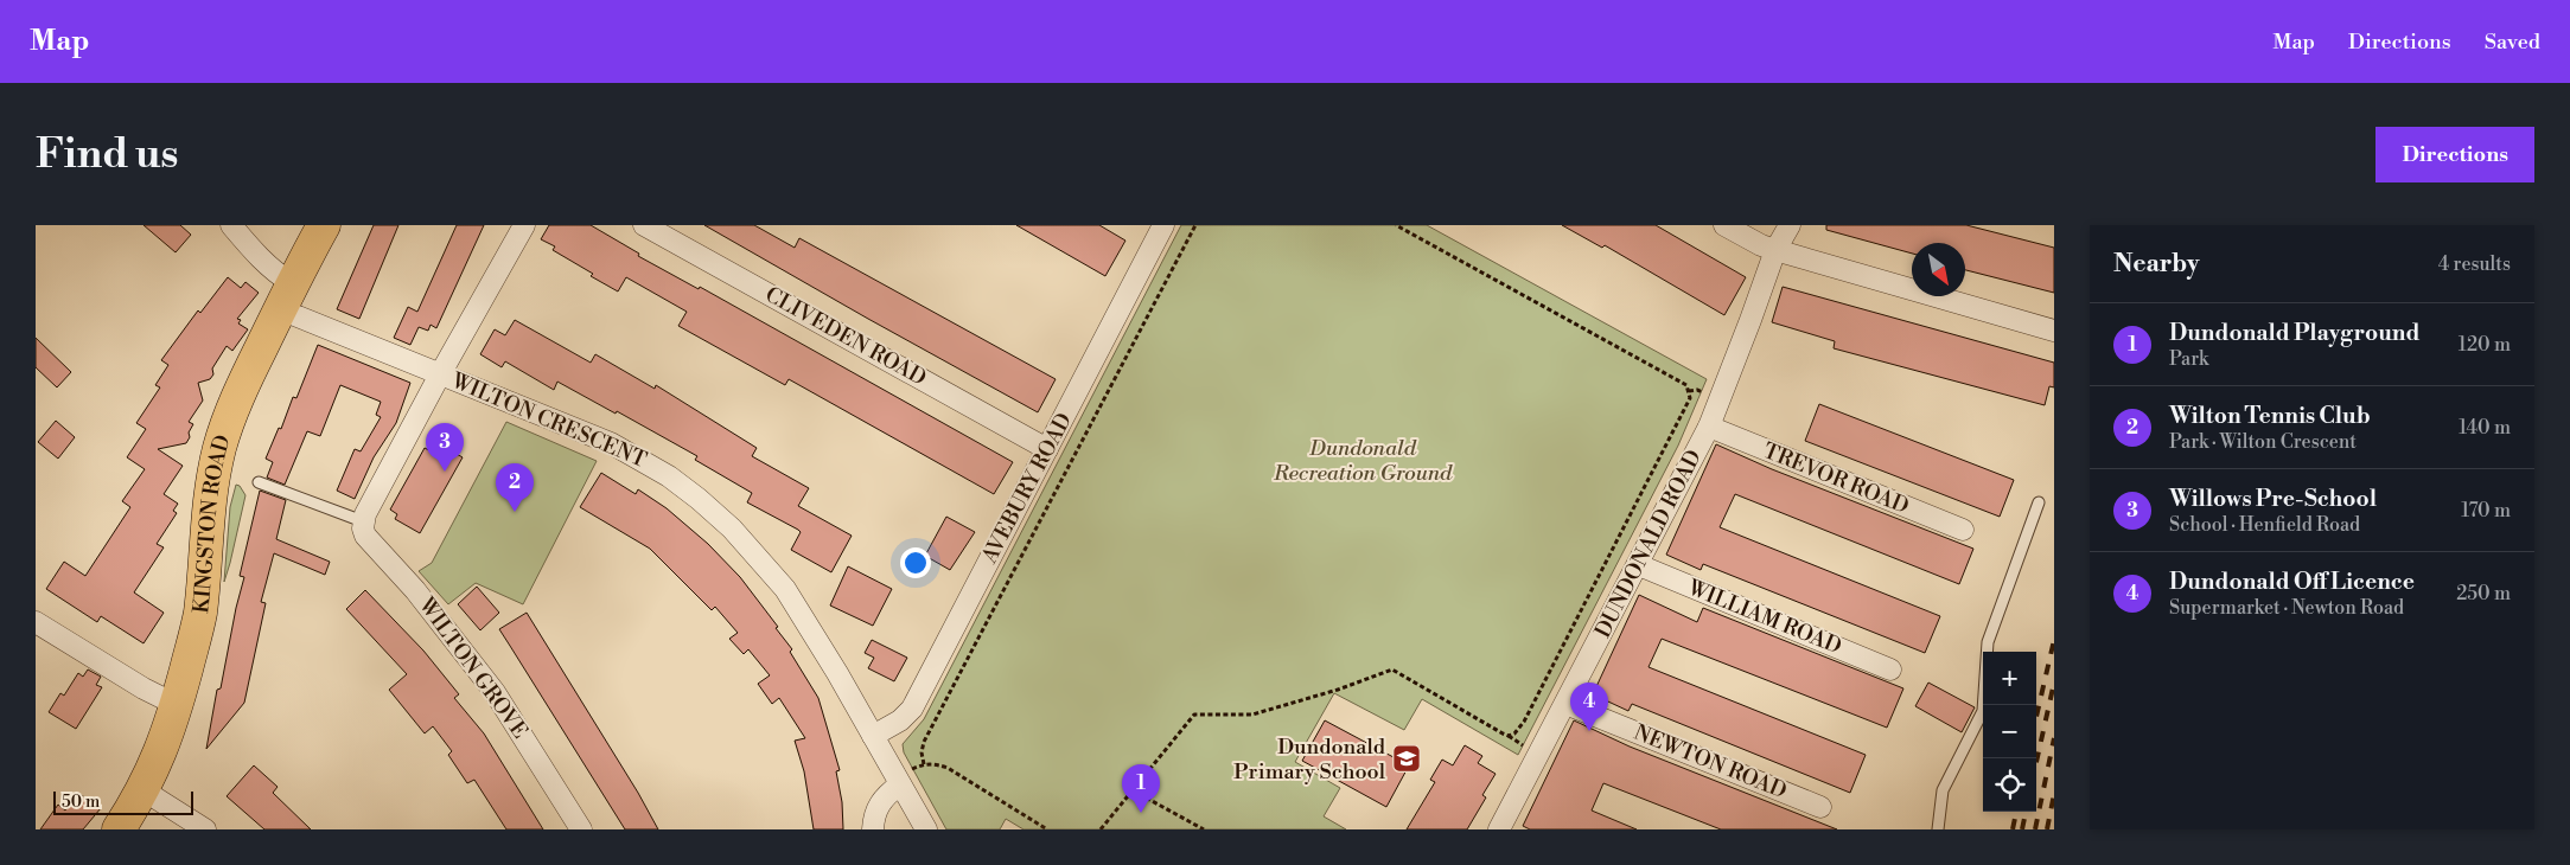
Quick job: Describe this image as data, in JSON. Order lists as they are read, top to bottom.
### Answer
{
  "streets": {
    "main road": ["KINGSTON ROAD"],
    "street": [
      "CLIVEDEN ROAD",
      "WILTON CRESCENT",
      "TREVOR ROAD",
      "AVEBURY ROAD",
      "DUNDONALD ROAD",
      "WILLIAM ROAD",
      "WILTON GROVE",
      "NEWTON ROAD"
    ]
  },
  "crossings": [
    ["CLIVEDEN ROAD", "AVEBURY ROAD"],
    ["WILTON CRESCENT", "AVEBURY ROAD"],
    ["WILTON CRESCENT", "KINGSTON ROAD"],
    ["TREVOR ROAD", "DUNDONALD ROAD"],
    ["DUNDONALD ROAD", "WILLIAM ROAD"],
    ["DUNDONALD ROAD", "NEWTON ROAD"]
  ],
  "parks": ["Dundonald Recreation Ground"],
  "places": {
    "school or university": ["Dundonald Primary School"]
  },
  "scale_bar": "50 m",
  "north": "bottom right",
  "page": {
    "header": "Map",
    "nav": ["Map", "Directions", "Saved"],
    "buttons": "Directions",
    "title": "Find us",
    "heading": ["Nearby", "4 results"],
    "list": [
      {
        "mark": "1",
        "name": "Dundonald Playground",
        "note": "Park",
        "value": "120 m"
      },
      {
        "mark": "2",
        "name": "Wilton Tennis Club",
        "note": "Park · Wilton Crescent",
        "value": "140 m"
      },
      {
        "mark": "3",
        "name": "Willows Pre-School",
        "note": "School · Henfield Road",
        "value": "170 m"
      },
      {
        "mark": "4",
        "name": "Dundonald Off Licence",
        "note": "Supermarket · Newton Road",
        "value": "250 m"
      }
    ],
    "pins": [
      "3",
      "2",
      "4",
      "1"
    ],
    "map_buttons": ["+", "−"],
    "scale": "50 m"
  }
}
